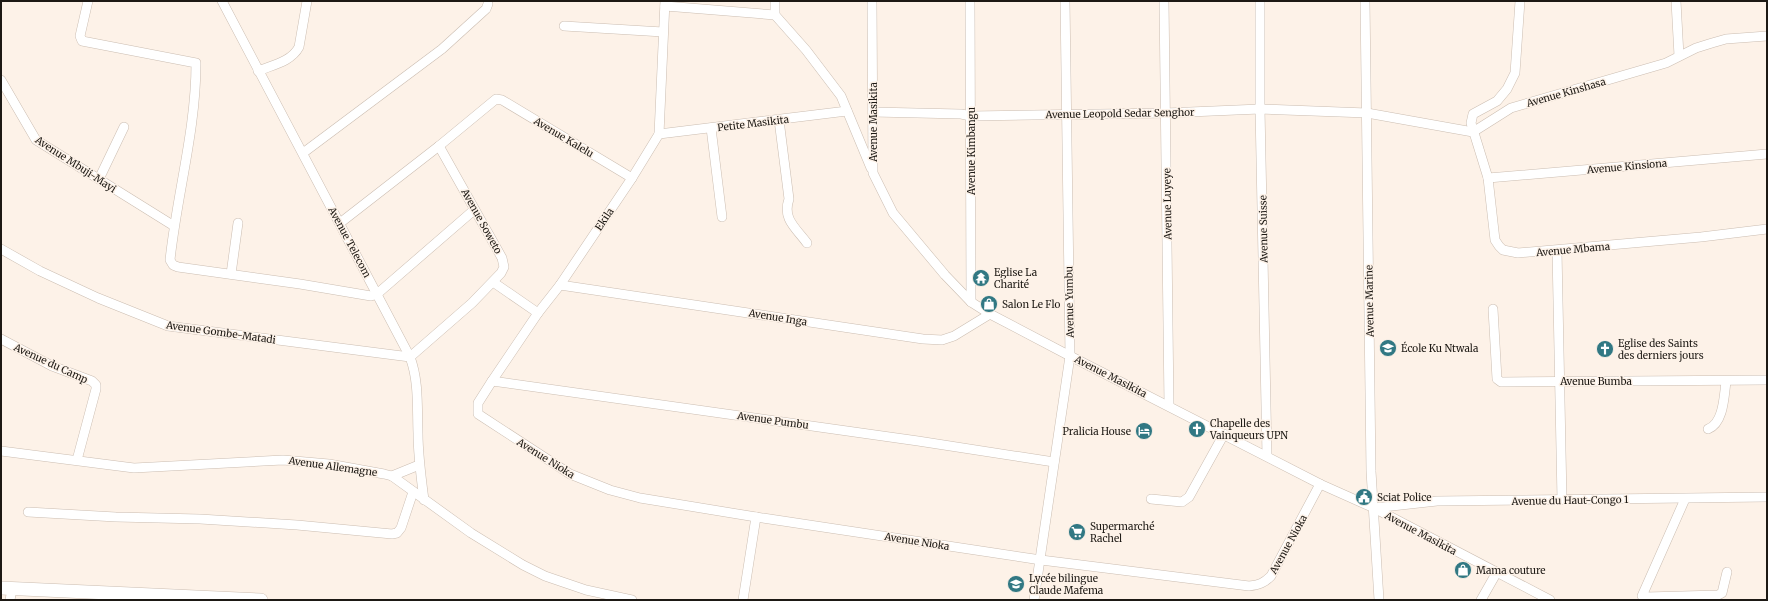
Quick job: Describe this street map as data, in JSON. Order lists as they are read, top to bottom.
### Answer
{
  "streets": {
    "street": [
      "Avenue Kinshasa",
      "Avenue Leopold Sedar Senghor",
      "Avenue Masikita",
      "Petite Masikita",
      "Avenue Kalelu",
      "Avenue Kimbangu",
      "Avenue Mbuji-Mayi",
      "Avenue Kinsiona",
      "Avenue Luyeye",
      "Ekila",
      "Avenue Soweto",
      "Avenue Suisse",
      "Avenue Telecom",
      "Avenue Mbama",
      "Avenue Marine",
      "Avenue Yumbu",
      "Avenue Inga",
      "Avenue Gombe-Matadi",
      "Avenue du Camp",
      "Avenue Bumba",
      "Avenue Pumbu",
      "Avenue Nioka",
      "Avenue Allemagne",
      "Avenue du Haut-Congo 1"
    ]
  },
  "crossings": [
    ["Avenue Kinshasa", "Avenue Mbama"],
    ["Avenue Leopold Sedar Senghor", "Avenue Masikita"],
    ["Avenue Leopold Sedar Senghor", "Avenue Kimbangu"],
    ["Avenue Leopold Sedar Senghor", "Avenue Luyeye"],
    ["Avenue Leopold Sedar Senghor", "Avenue Suisse"],
    ["Avenue Leopold Sedar Senghor", "Avenue Marine"],
    ["Avenue Leopold Sedar Senghor", "Avenue Yumbu"],
    ["Avenue Masikita", "Avenue Kimbangu"],
    ["Avenue Masikita", "Avenue Luyeye"],
    ["Avenue Masikita", "Avenue Suisse"],
    ["Avenue Masikita", "Avenue Marine"],
    ["Avenue Masikita", "Avenue Yumbu"],
    ["Avenue Masikita", "Avenue Inga"],
    ["Avenue Masikita", "Avenue Nioka"],
    ["Avenue Masikita", "Avenue du Haut-Congo 1"],
    ["Petite Masikita", "Ekila"],
    ["Avenue Kalelu", "Ekila"],
    ["Avenue Kalelu", "Avenue Soweto"],
    ["Avenue Kinsiona", "Avenue Mbama"],
    ["Ekila", "Avenue Inga"],
    ["Ekila", "Avenue Pumbu"],
    ["Ekila", "Avenue Nioka"],
    ["Avenue Soweto", "Avenue Telecom"],
    ["Avenue Soweto", "Avenue Gombe-Matadi"],
    ["Avenue Telecom", "Avenue Gombe-Matadi"],
    ["Avenue Telecom", "Avenue Allemagne"],
    ["Avenue Marine", "Avenue du Haut-Congo 1"],
    ["Avenue Yumbu", "Avenue Pumbu"],
    ["Avenue Yumbu", "Avenue Nioka"],
    ["Avenue du Camp", "Avenue Allemagne"]
  ],
  "places": {
    "temple": ["Eglise La Charité"],
    "shop": ["Salon Le Flo", "Mama couture"],
    "school or university": ["École Ku Ntwala", "Lycée bilingue Claude Mafema"],
    "church": ["Eglise des Saints des derniers jours", "Chapelle des Vainqueurs UPN"],
    "hotel": ["Pralicia House"],
    "public building": ["Sciat Police"],
    "supermarket": ["Supermarché Rachel"]
  }
}
